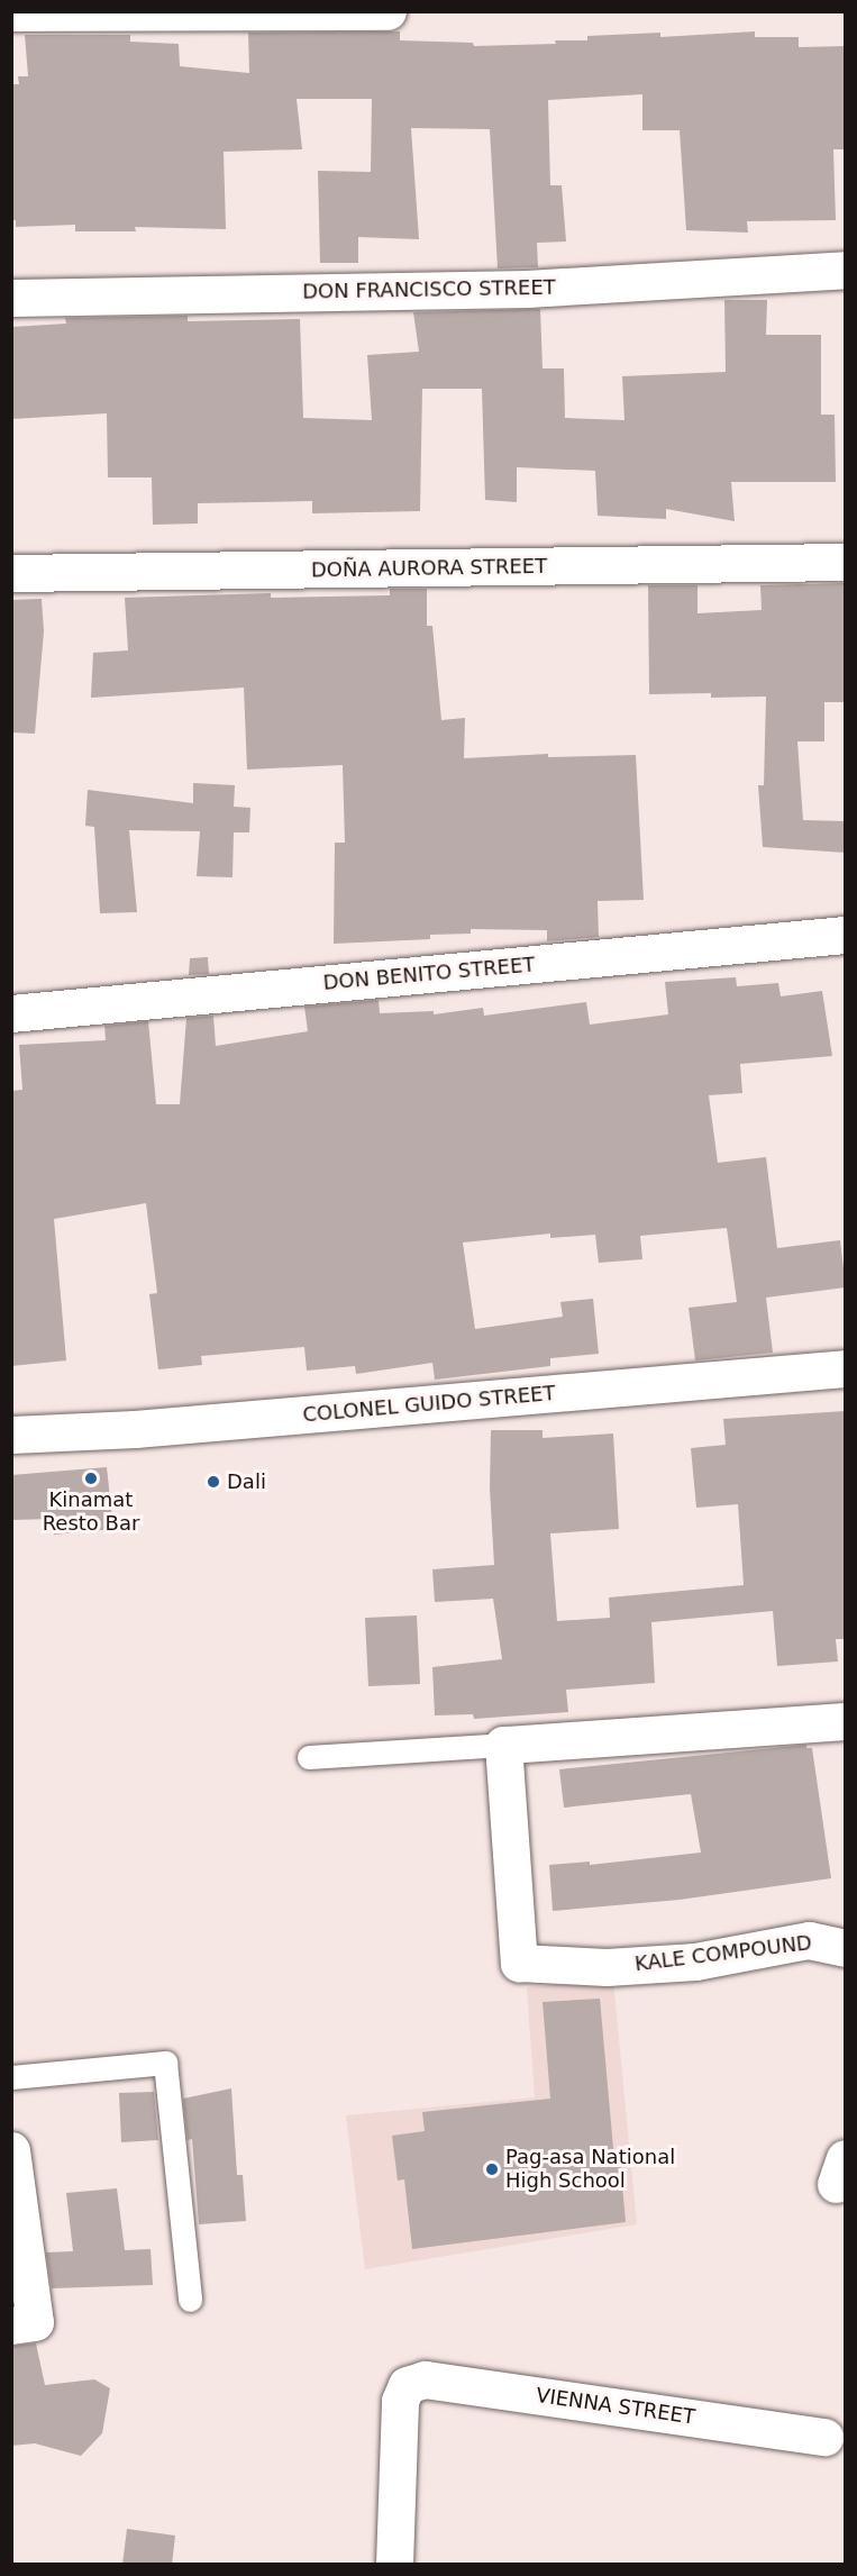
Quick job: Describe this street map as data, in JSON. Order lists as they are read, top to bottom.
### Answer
{
  "streets": {
    "street": [
      "DON FRANCISCO STREET",
      "DOÑA AURORA STREET",
      "DON BENITO STREET",
      "COLONEL GUIDO STREET",
      "KALE COMPOUND",
      "VIENNA STREET"
    ]
  },
  "places": ["Kinamat Resto Bar", "Dali", "Pag-asa National High School"]
}
